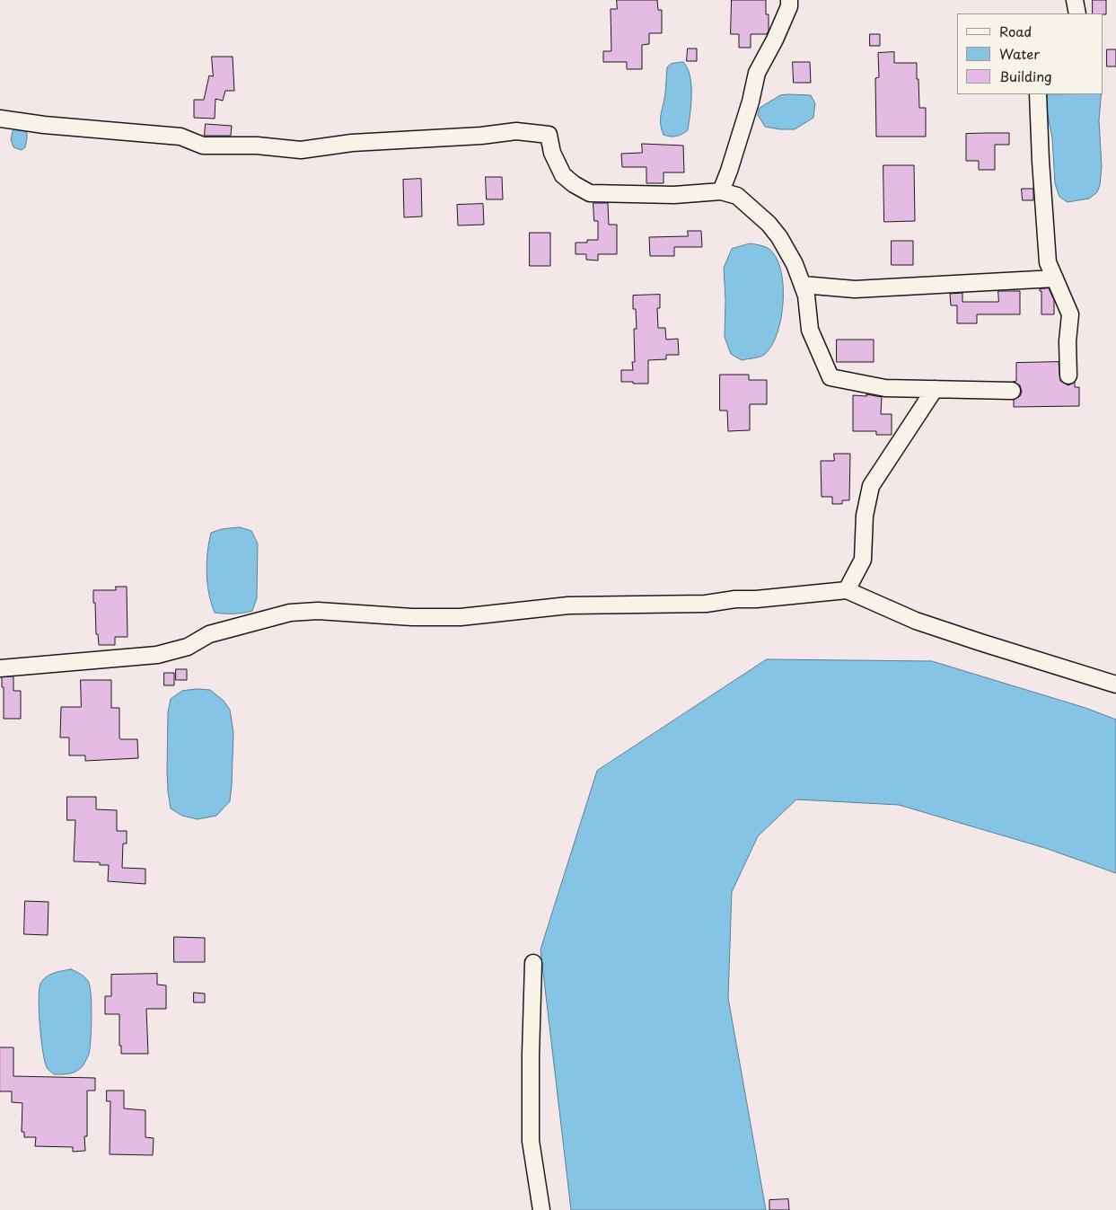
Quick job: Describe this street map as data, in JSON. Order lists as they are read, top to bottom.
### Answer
{
  "legend": ["Road", "Water", "Building"]
}
